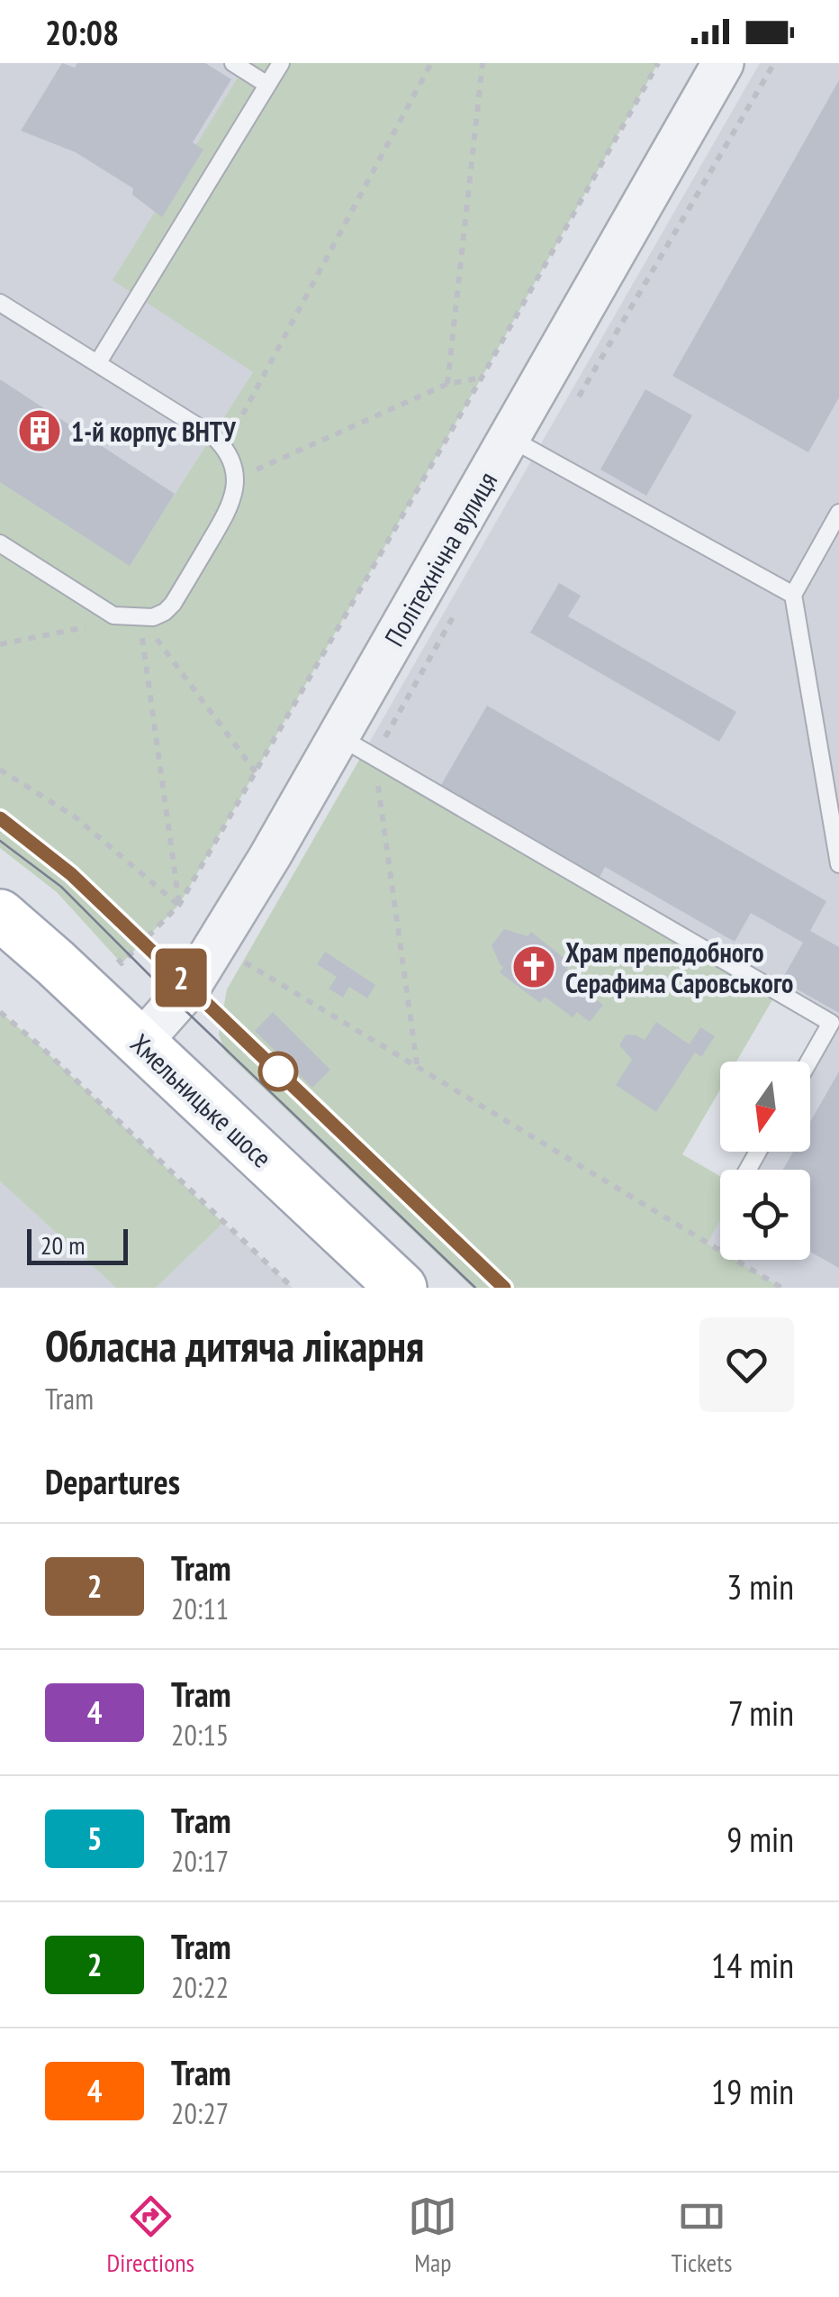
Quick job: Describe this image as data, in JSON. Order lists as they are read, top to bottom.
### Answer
{
  "streets": {
    "main road": ["Хмельницьке шосе"],
    "street": ["Політехнічна вулиця"]
  },
  "crossings": [
    ["Політехнічна вулиця", "Хмельницьке шосе"]
  ],
  "places": {
    "building": ["1-й корпус ВНТУ"],
    "church": ["Храм преподобного Серафима Саровського"]
  },
  "lines": ["tram line 2"],
  "scale_bar": "20 m",
  "north": "bottom",
  "page": {
    "status": "20:08",
    "on_map": "2",
    "scale": "20 m",
    "heading": [
      ["Обласна дитяча лікарня", "Tram"],
      "Departures"
    ],
    "list": [
      {
        "mark": "2",
        "name": "Tram",
        "note": "20:11",
        "value": "3 min"
      },
      {
        "mark": "4",
        "name": "Tram",
        "note": "20:15",
        "value": "7 min"
      },
      {
        "mark": "5",
        "name": "Tram",
        "note": "20:17",
        "value": "9 min"
      },
      {
        "mark": "2",
        "name": "Tram",
        "note": "20:22",
        "value": "14 min"
      },
      {
        "mark": "4",
        "name": "Tram",
        "note": "20:27",
        "value": "19 min"
      }
    ],
    "tabs": ["Directions", "Map", "Tickets"]
  }
}
